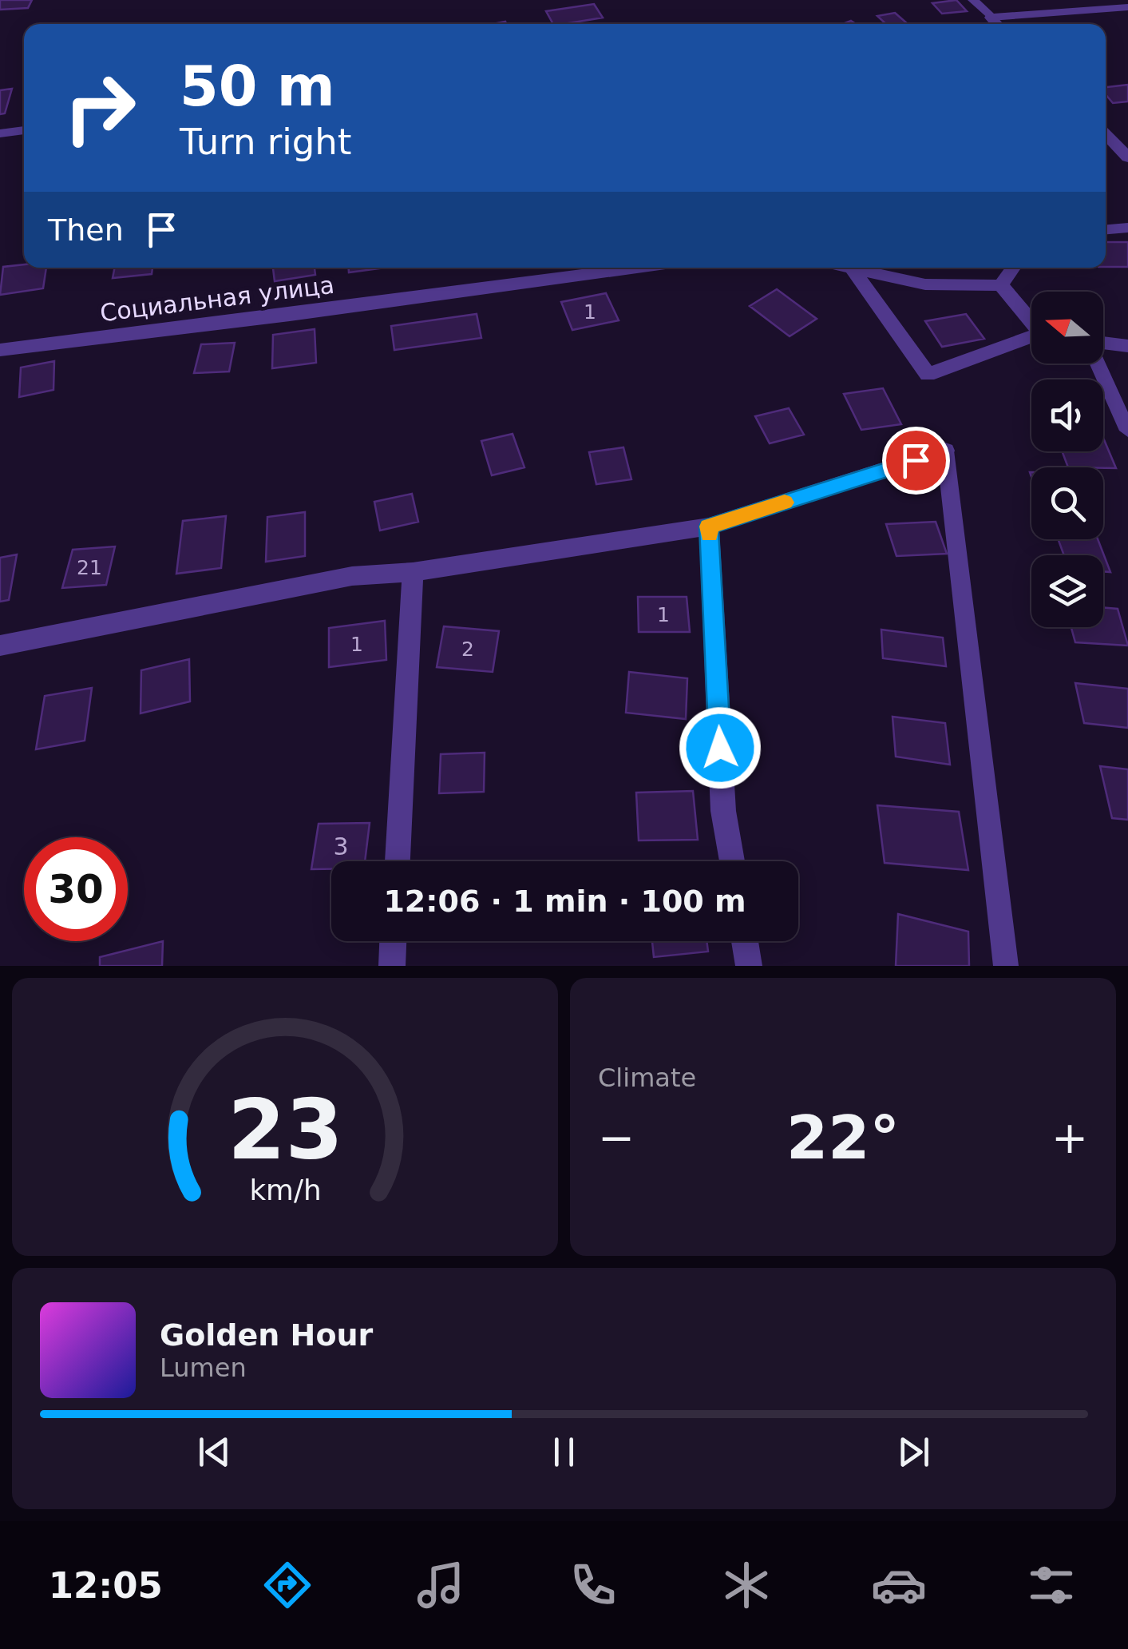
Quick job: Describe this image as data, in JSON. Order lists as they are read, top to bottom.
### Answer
{
  "streets": {
    "street": ["Социальная улица"]
  },
  "house_numbers": [
    "1",
    "21",
    "1",
    "1",
    "2",
    "3"
  ],
  "north": "left",
  "page": {
    "turn": ["50 m", "Turn right"],
    "then": "Then",
    "limit": "30",
    "trip": "12:06 · 1 min · 100 m",
    "tile": "Climate",
    "heat": ["−", "22°", "+"],
    "song": ["Golden Hour", "Lumen"],
    "tabs": "12:05",
    "gauge": ["23", "km/h"]
  }
}
